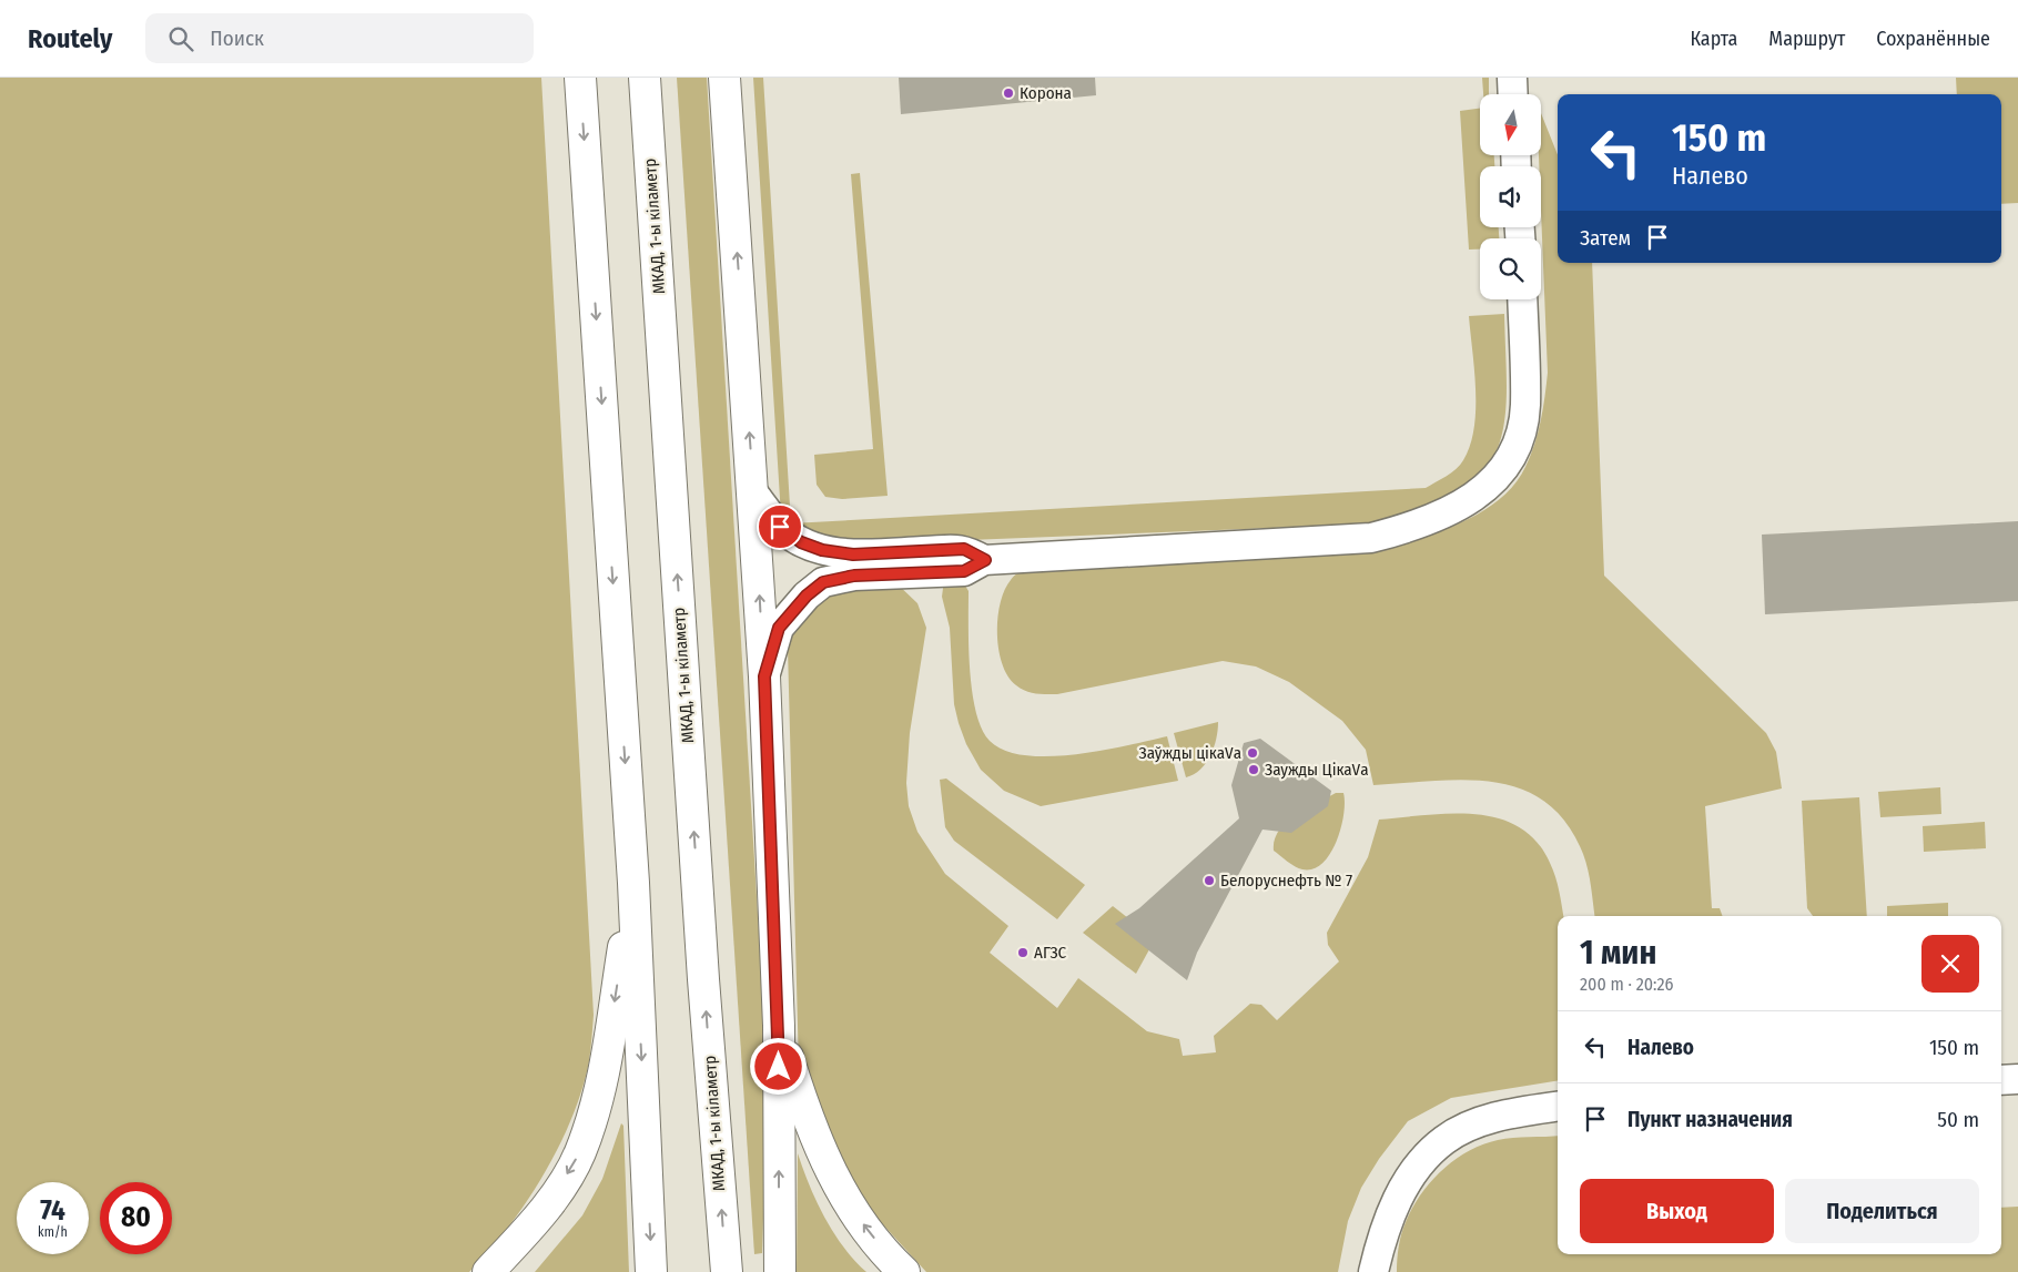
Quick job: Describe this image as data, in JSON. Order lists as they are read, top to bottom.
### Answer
{
  "streets": {
    "highway": ["МКАД, 1-ы кіламетр"]
  },
  "places": [
    "Корона",
    "Заўжды цікаVа",
    "Заужды ЦікаVа",
    "Белоруснефть № 7",
    "АГЗС"
  ],
  "north": "bottom",
  "page": {
    "header": "Routely",
    "search": "Поиск",
    "nav": ["Карта", "Маршрут", "Сохранённые"],
    "turn": ["150 m", "Налево"],
    "then": "Затем",
    "heading": ["1 мин", "200 m · 20:26"],
    "list": [
      {
        "name": "Налево",
        "value": "150 m"
      },
      {
        "name": "Пункт назначения",
        "value": "50 m"
      }
    ],
    "buttons": ["Выход", "Поделиться"],
    "speed": "74 km/h",
    "limit": "80"
  }
}
